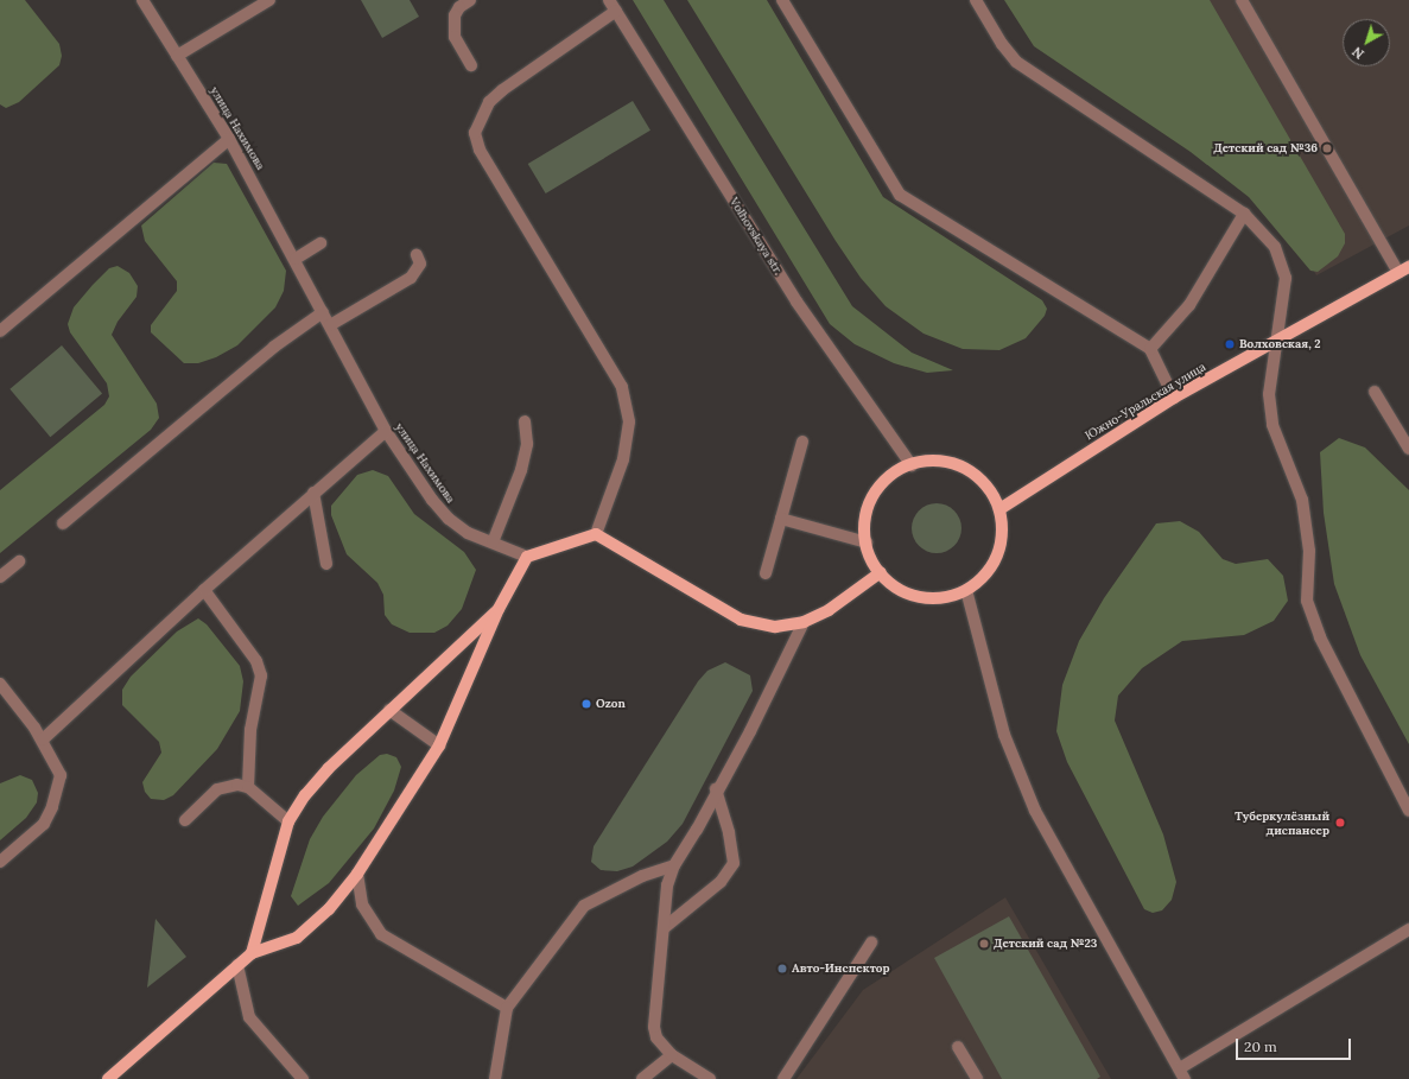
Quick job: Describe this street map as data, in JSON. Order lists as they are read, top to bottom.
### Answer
{
  "streets": {
    "main road": ["Южно-Уральская улица"],
    "street": ["улица Нахимова", "Volhovskaya str."]
  },
  "crossings": [
    ["Volhovskaya str.", "Южно-Уральская улица"]
  ],
  "places": [
    "Детский сад №36",
    "Волховская, 2",
    "Ozon",
    "Туберкулёзный диспансер",
    "Детский сад №23",
    "Авто-Инспектор"
  ],
  "scale_bar": "20 m",
  "north": "bottom left"
}
